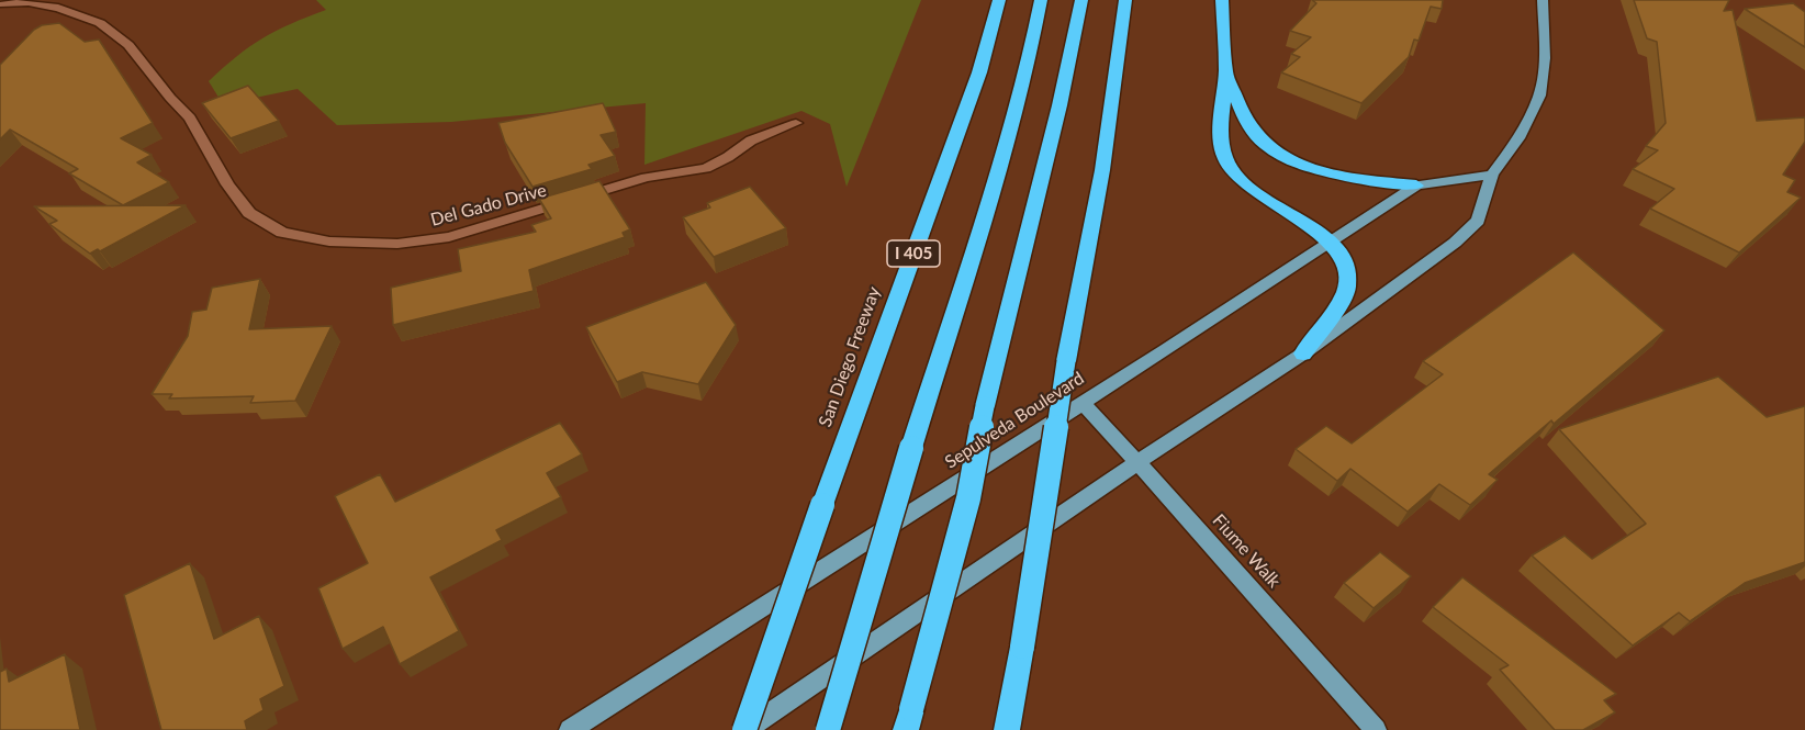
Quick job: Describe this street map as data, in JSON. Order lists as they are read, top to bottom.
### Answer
{
  "streets": {
    "highway": ["I 405", "San Diego Freeway"],
    "main road": ["Sepulveda Boulevard", "Fiume Walk"],
    "street": ["Del Gado Drive"]
  },
  "crossings": [
    ["Sepulveda Boulevard", "Fiume Walk"]
  ]
}
